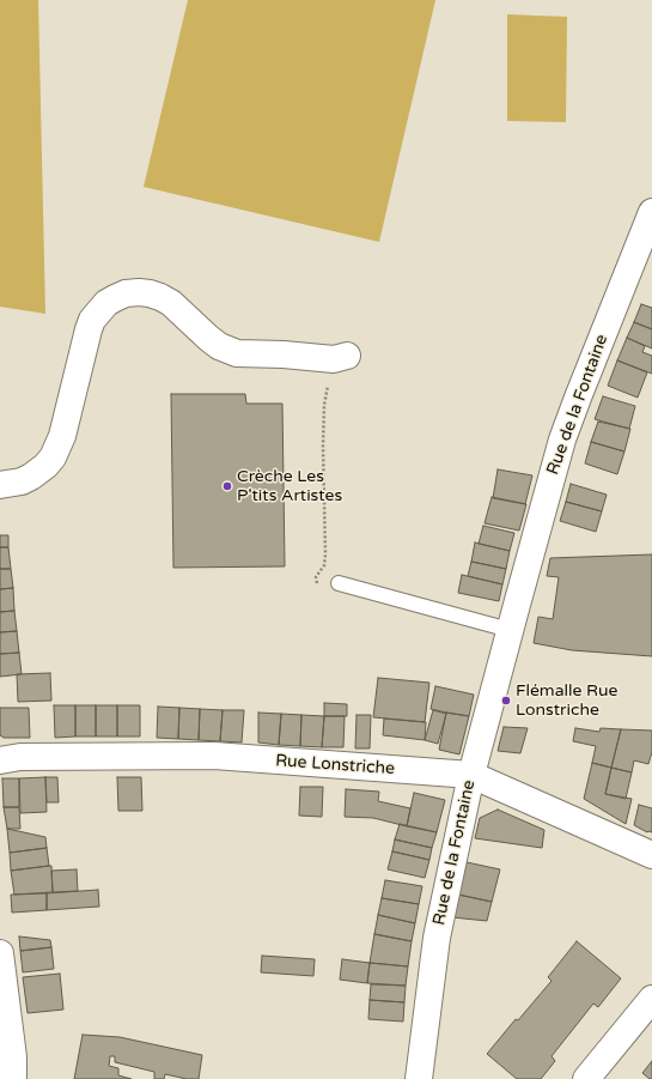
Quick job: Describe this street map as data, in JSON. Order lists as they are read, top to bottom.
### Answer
{
  "streets": {
    "street": ["Rue de la Fontaine", "Rue Lonstriche"]
  },
  "crossings": [
    ["Rue de la Fontaine", "Rue Lonstriche"]
  ],
  "places": ["Crèche Les P'tits Artistes", "Flémalle Rue Lonstriche"]
}
